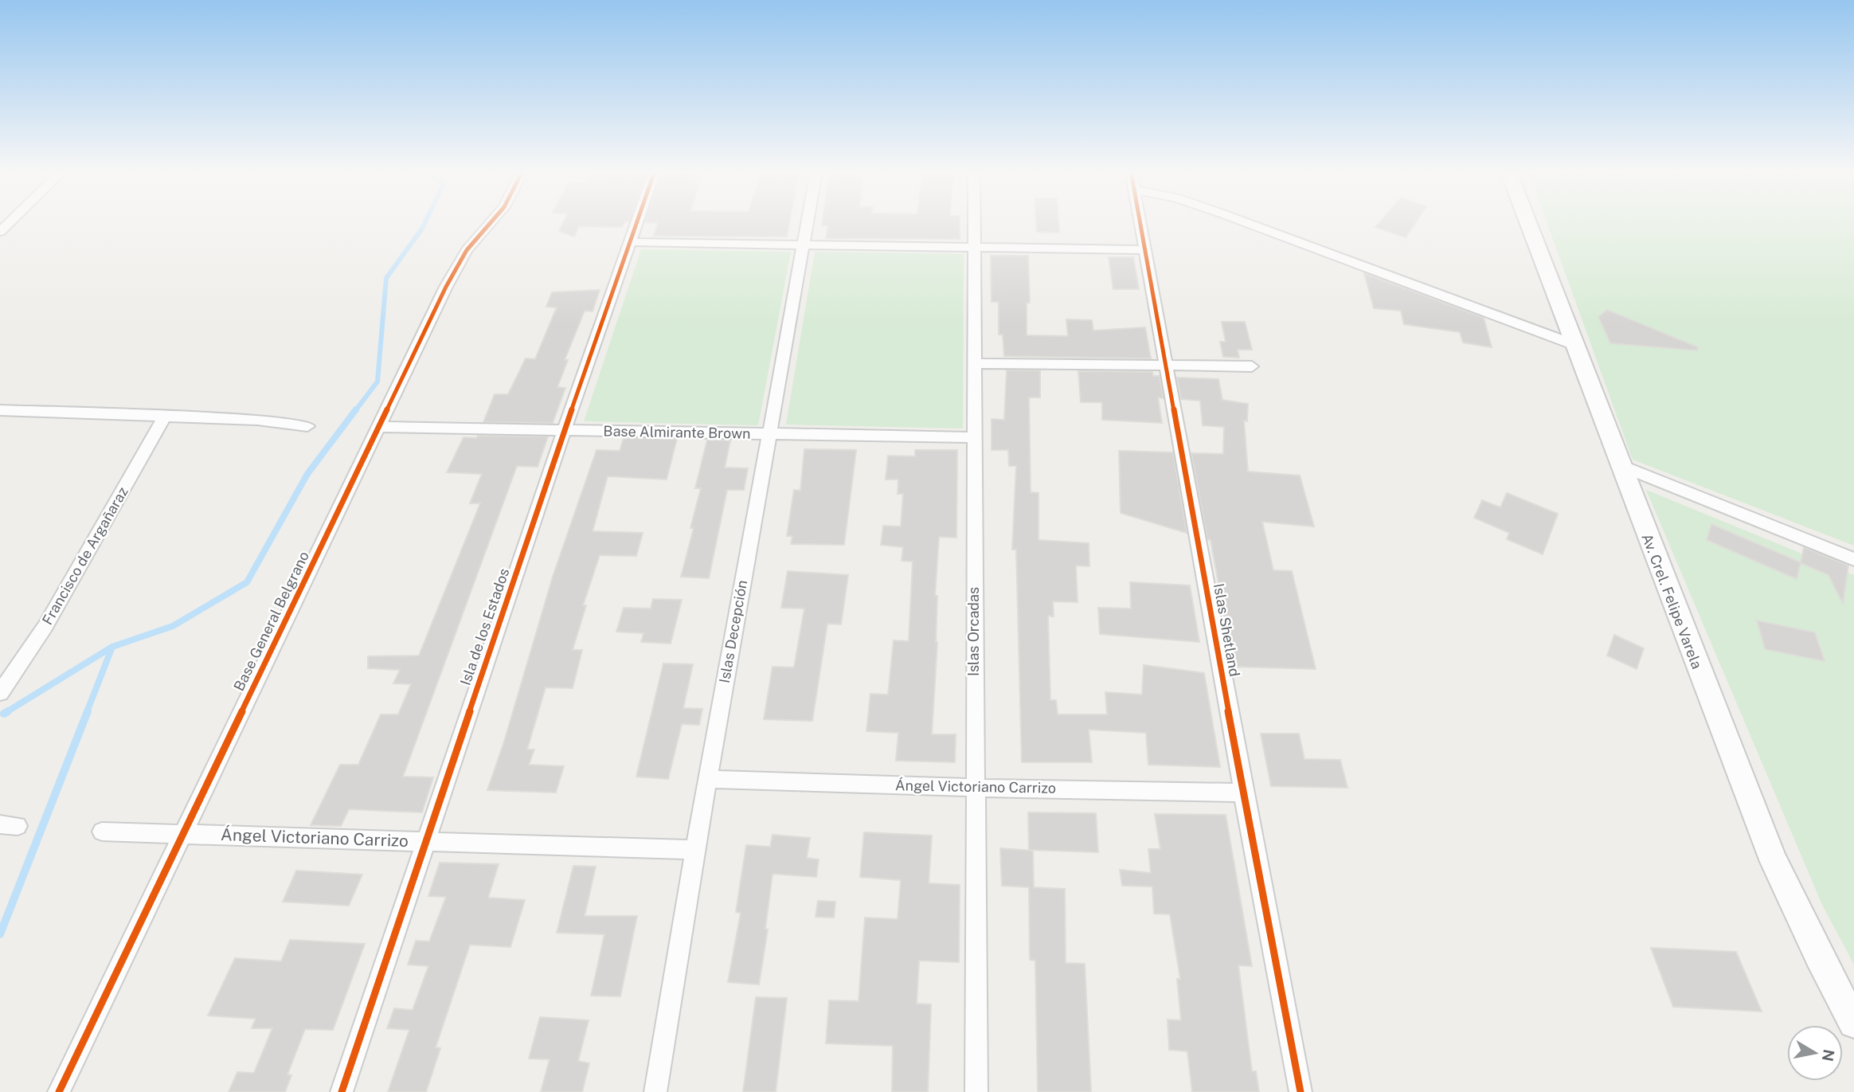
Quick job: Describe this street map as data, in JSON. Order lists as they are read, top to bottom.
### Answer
{
  "streets": {
    "main road": ["Av. Crel. Felipe Varela"],
    "street": [
      "Base Almirante Brown",
      "Francisco de Argañaraz",
      "Base General Belgrano",
      "Isla de los Estados",
      "Islas Shetland",
      "Islas Decepción",
      "Islas Orcadas",
      "Ángel Victoriano Carrizo"
    ]
  },
  "crossings": [
    ["Base Almirante Brown", "Base General Belgrano"],
    ["Base Almirante Brown", "Isla de los Estados"],
    ["Base Almirante Brown", "Islas Decepción"],
    ["Base Almirante Brown", "Islas Orcadas"],
    ["Base General Belgrano", "Ángel Victoriano Carrizo"],
    ["Isla de los Estados", "Ángel Victoriano Carrizo"],
    ["Islas Shetland", "Ángel Victoriano Carrizo"],
    ["Islas Decepción", "Ángel Victoriano Carrizo"],
    ["Islas Orcadas", "Ángel Victoriano Carrizo"]
  ],
  "north": "right"
}
